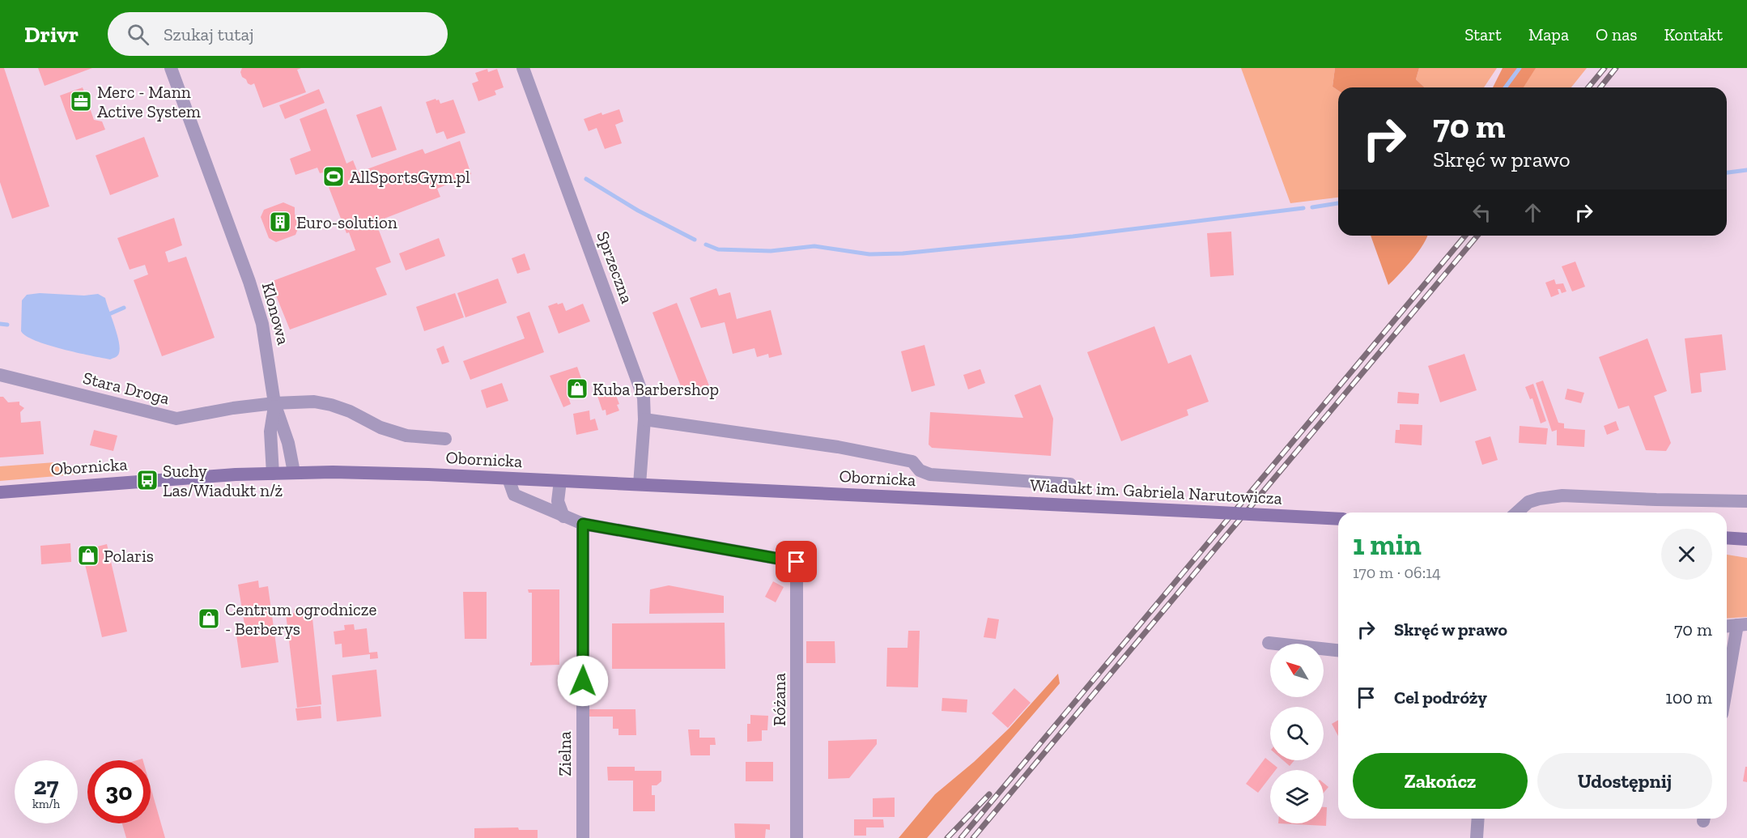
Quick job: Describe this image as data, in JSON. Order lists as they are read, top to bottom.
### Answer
{
  "streets": {
    "main road": ["Obornicka", "Wiadukt im. Gabriela Narutowicza"],
    "street": [
      "Sprzeczna",
      "Klonowa",
      "Stara Droga",
      "Różana",
      "Zielna"
    ]
  },
  "crossings": [
    ["Sprzeczna", "Obornicka"],
    ["Klonowa", "Stara Droga"],
    ["Obornicka", "Wiadukt im. Gabriela Narutowicza"],
    ["Różana", "Zielna"]
  ],
  "places": {
    "office": ["Merc - Mann Active System"],
    "sports": ["AllSportsGym.pl"],
    "building": ["Euro-solution"],
    "shop": ["Kuba Barbershop", "Polaris", "Centrum ogrodnicze - Berberys"],
    "bus stop": ["Suchy Las/Wiadukt n/ż"]
  },
  "north": "top left",
  "page": {
    "header": "Drivr",
    "search": "Szukaj tutaj",
    "nav": [
      "Start",
      "Mapa",
      "O nas",
      "Kontakt"
    ],
    "turn": ["70 m", "Skręć w prawo"],
    "heading": ["1 min", "170 m · 06:14"],
    "list": [
      {
        "name": "Skręć w prawo",
        "value": "70 m"
      },
      {
        "name": "Cel podróży",
        "value": "100 m"
      }
    ],
    "buttons": ["Zakończ", "Udostępnij"],
    "speed": "27 km/h",
    "limit": "30"
  }
}
